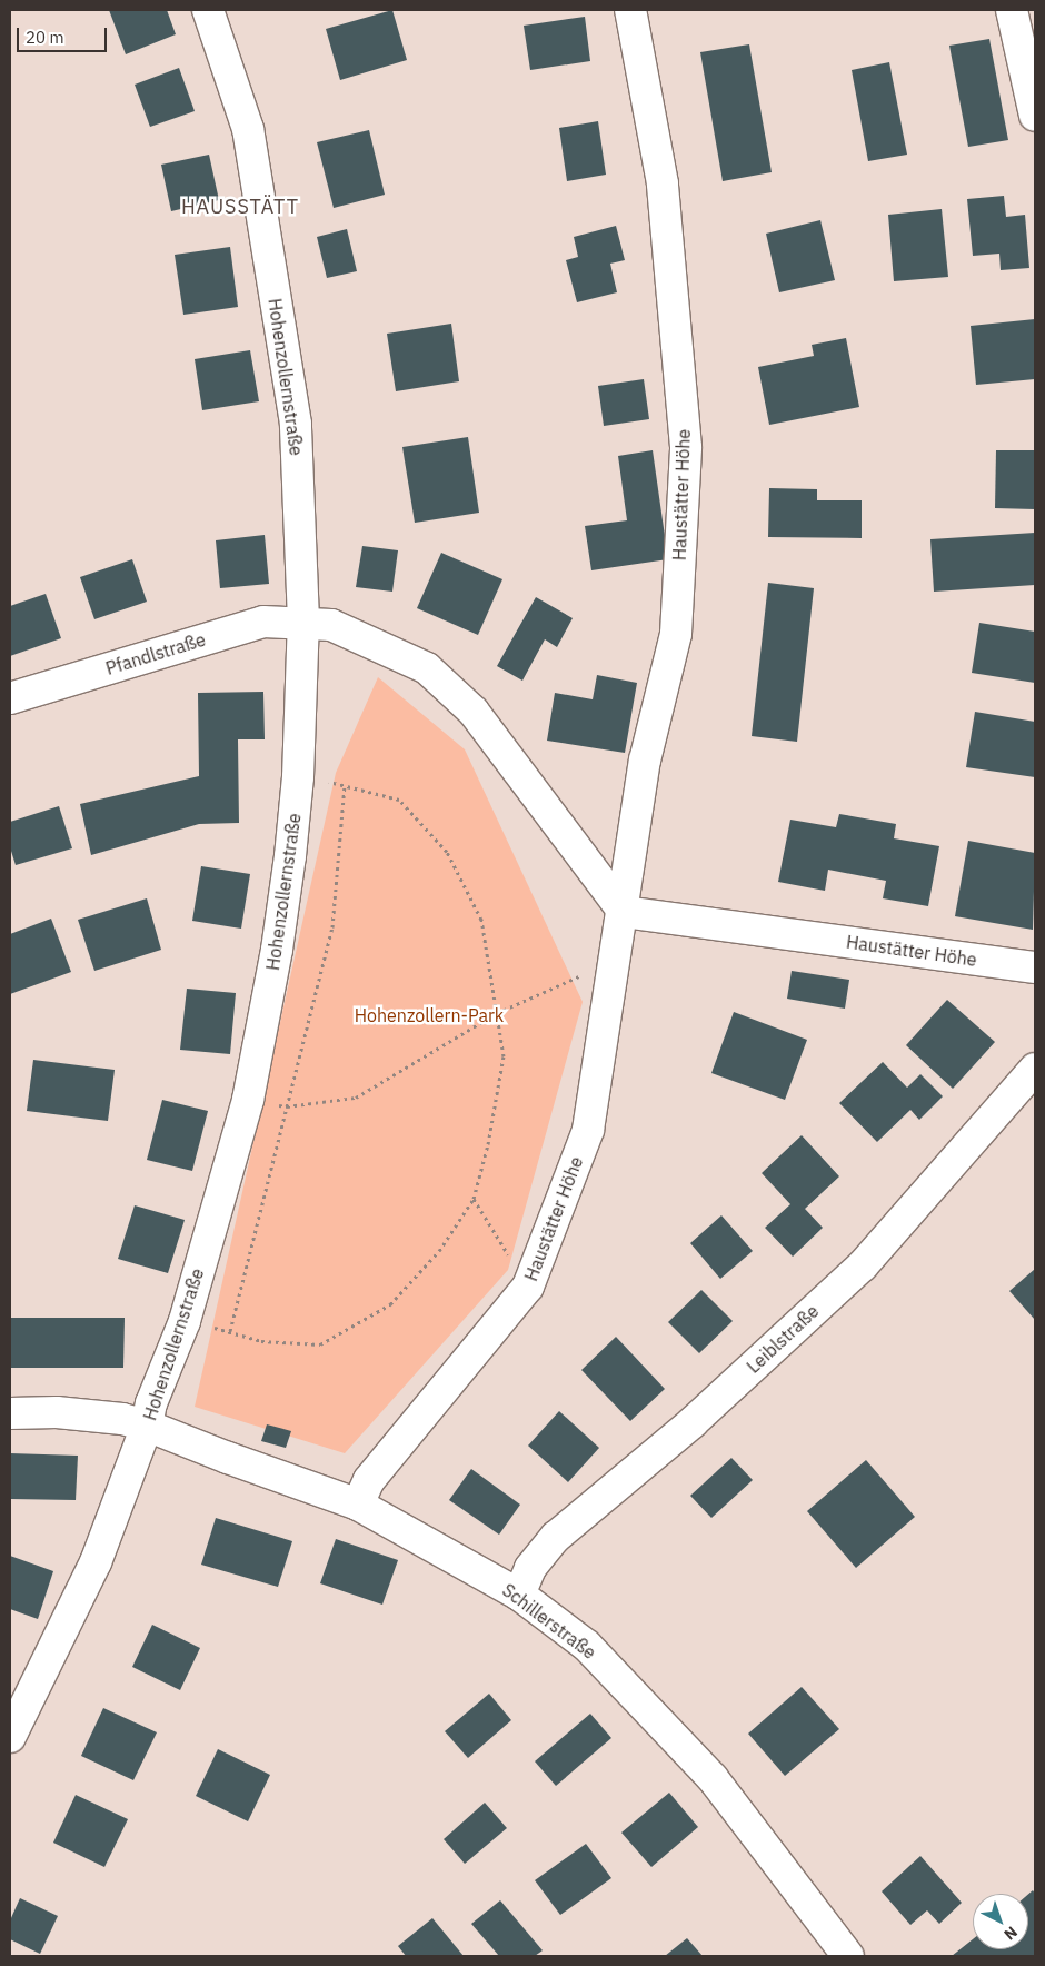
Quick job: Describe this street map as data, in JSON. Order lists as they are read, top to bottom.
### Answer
{
  "streets": {
    "street": [
      "Hohenzollernstraße",
      "Haustätter Höhe",
      "Pfandlstraße",
      "Leiblstraße",
      "Schillerstraße"
    ]
  },
  "crossings": [
    ["Hohenzollernstraße", "Pfandlstraße"],
    ["Hohenzollernstraße", "Schillerstraße"],
    ["Haustätter Höhe", "Schillerstraße"],
    ["Leiblstraße", "Schillerstraße"]
  ],
  "districts": ["HAUSSTÄTT"],
  "parks": ["Hohenzollern-Park"],
  "scale_bar": "20 m",
  "north": "bottom right"
}
